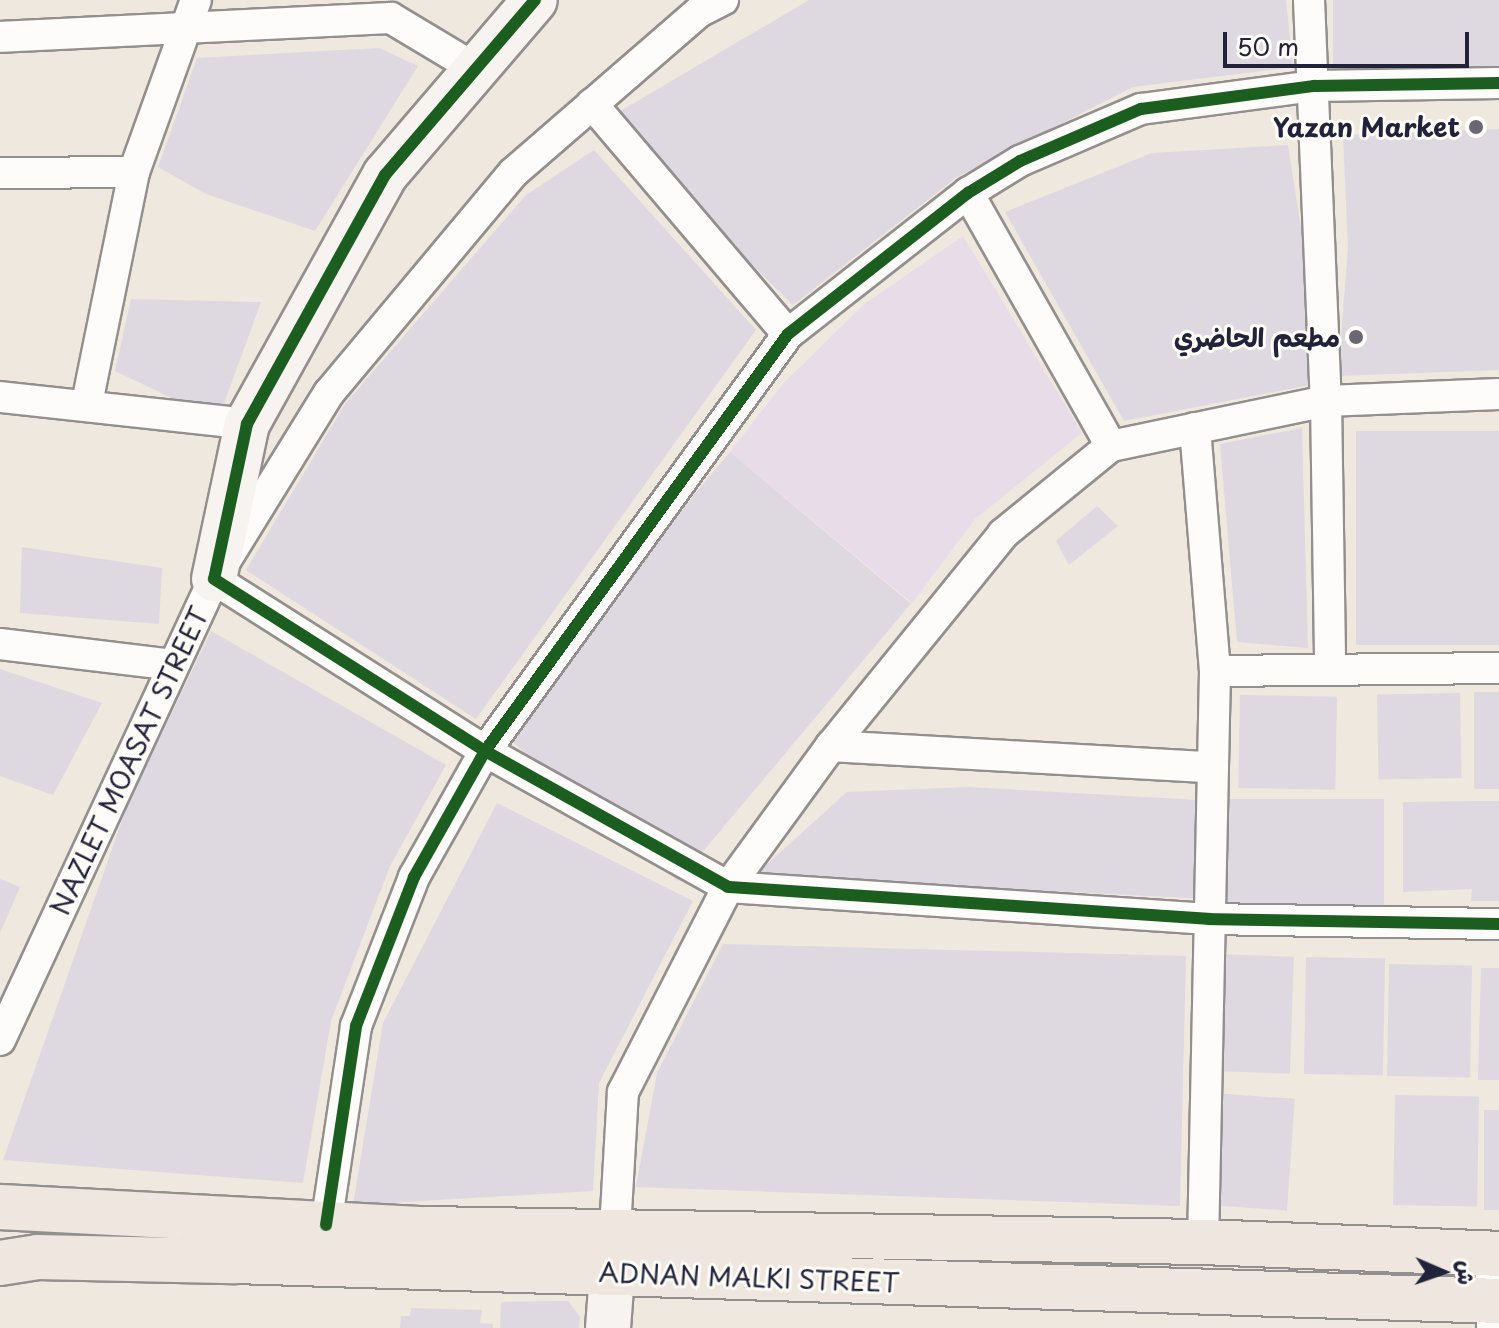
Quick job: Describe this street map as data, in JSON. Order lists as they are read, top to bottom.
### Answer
{
  "streets": {
    "main road": ["ADNAN MALKI STREET"],
    "street": ["NAZLET MOASAT STREET"]
  },
  "places": ["Yazan Market", "مطعم الحاضري"],
  "scale_bar": "50 m",
  "north": "right"
}
